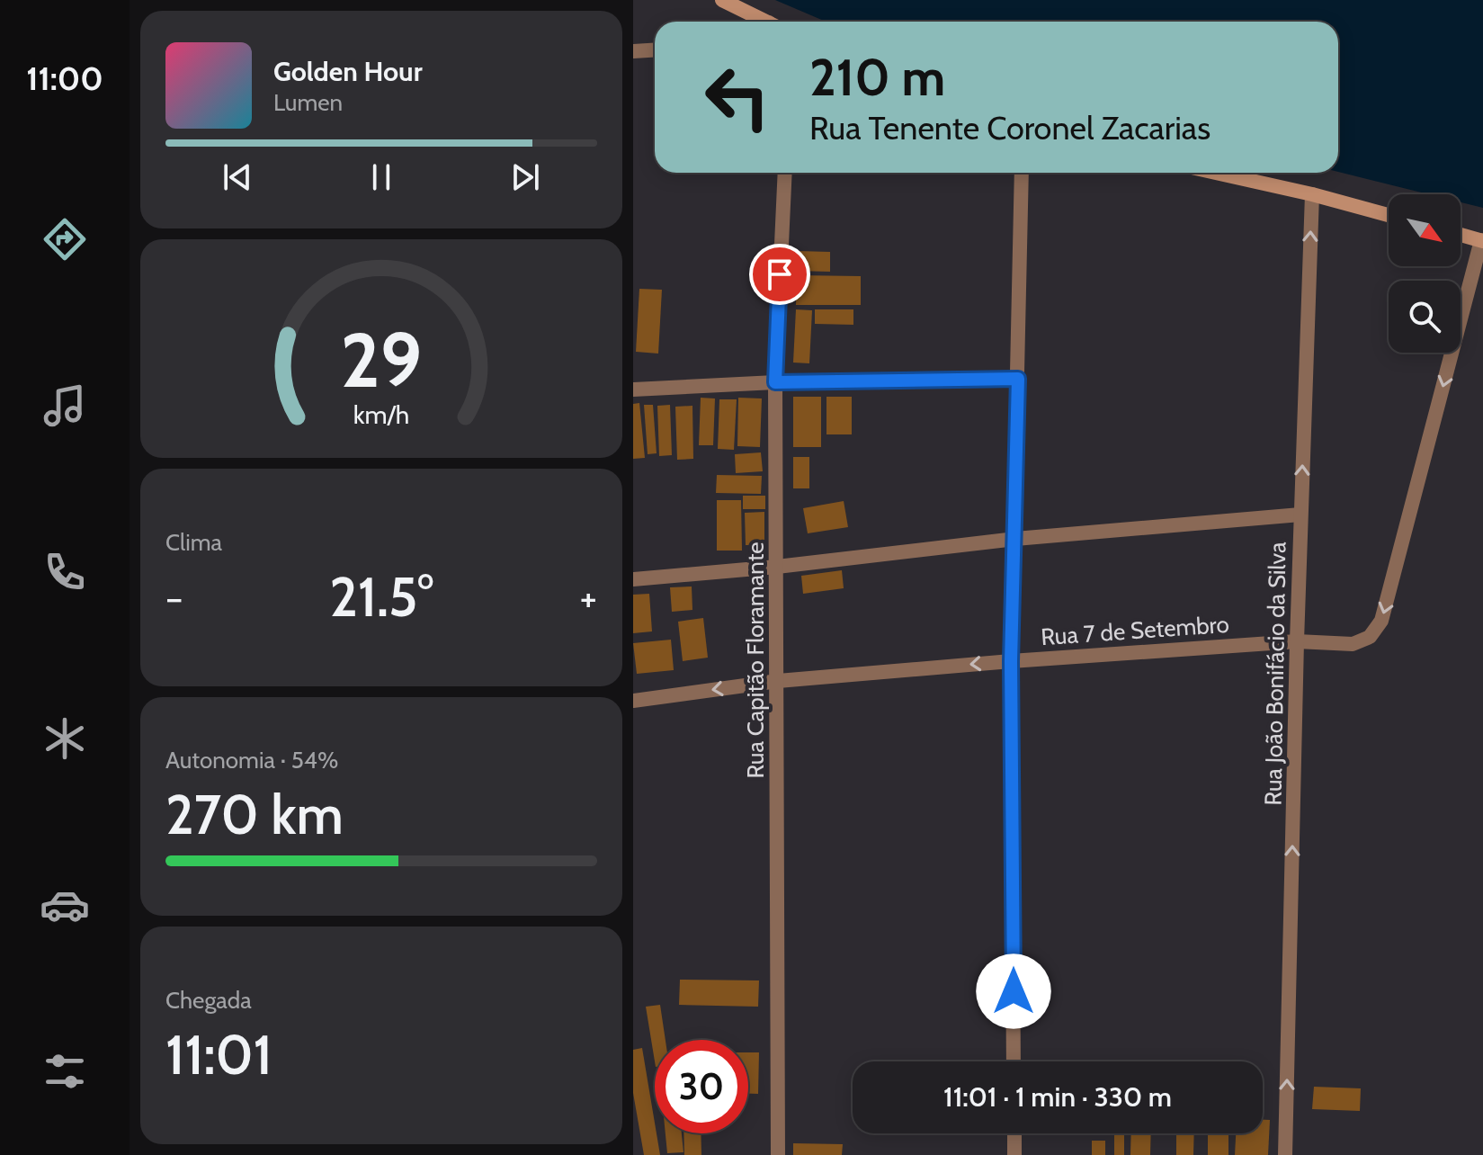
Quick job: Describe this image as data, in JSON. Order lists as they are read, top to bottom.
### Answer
{
  "streets": {
    "street": ["Rua 7 de Setembro", "Rua Capitão Floramante", "Rua João Bonifácio da Silva"]
  },
  "crossings": [
    ["Rua 7 de Setembro", "Rua Capitão Floramante"],
    ["Rua 7 de Setembro", "Rua João Bonifácio da Silva"]
  ],
  "one_way": ["Rua 7 de Setembro", "Rua João Bonifácio da Silva"],
  "north": "bottom right",
  "page": {
    "tabs": "11:00",
    "turn": ["210 m", "Rua Tenente Coronel Zacarias"],
    "song": ["Golden Hour", "Lumen"],
    "tile": [
      "Clima",
      ["Autonomia · 54%", "270 km"],
      ["Chegada", "11:01"]
    ],
    "heat": ["−", "21.5°", "+"],
    "limit": "30",
    "trip": "11:01 · 1 min · 330 m",
    "gauge": ["29", "km/h"]
  }
}
